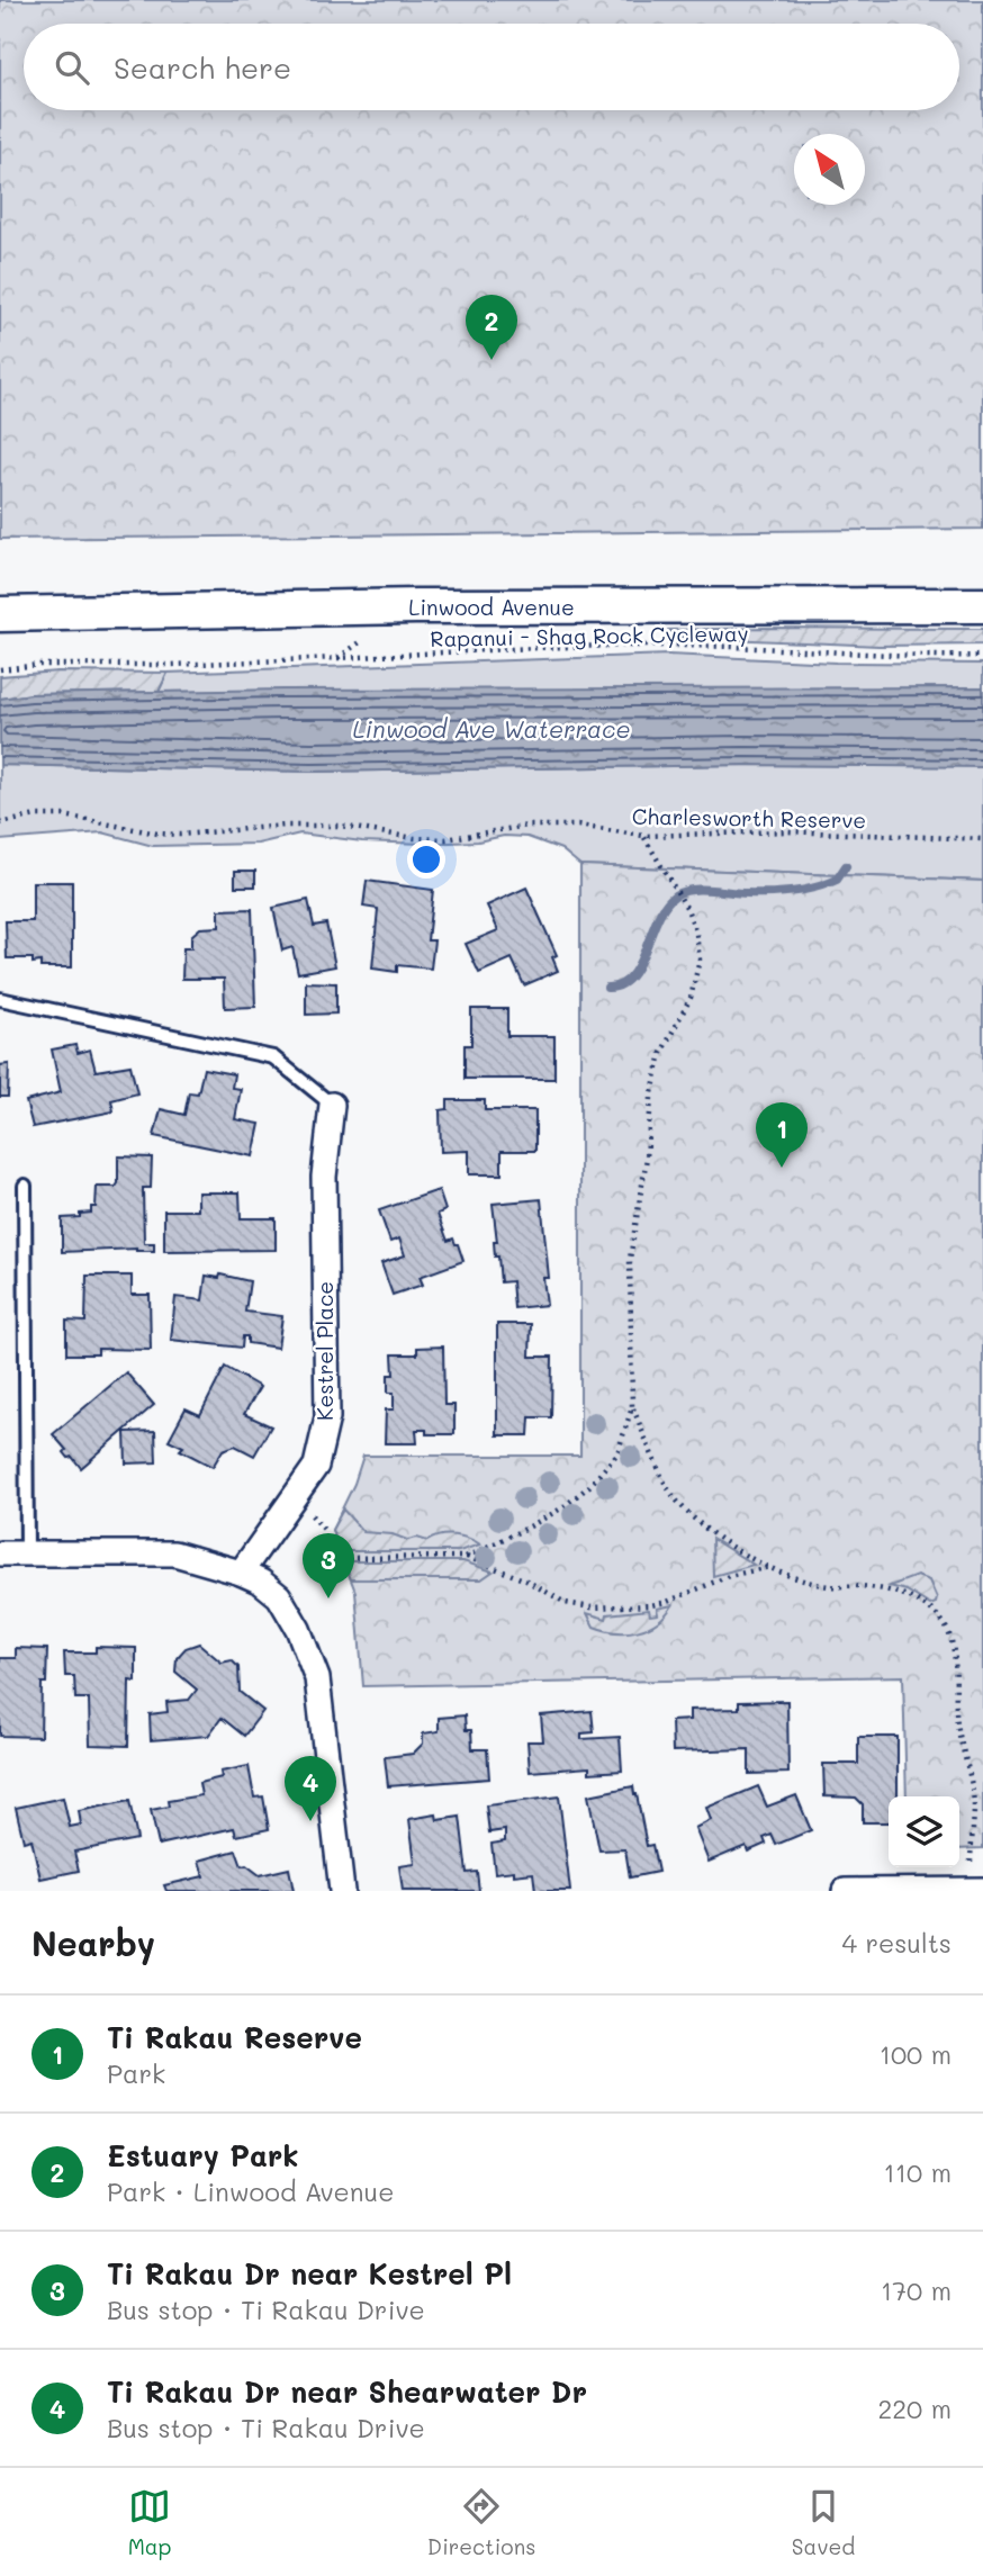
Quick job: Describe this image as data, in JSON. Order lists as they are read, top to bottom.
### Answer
{
  "streets": {
    "main road": ["Linwood Avenue"],
    "street": ["Kestrel Place"],
    "path": ["Rapanui - Shag Rock Cycleway", "Charlesworth Reserve"]
  },
  "water": ["Linwood Ave Waterrace"],
  "north": "top left",
  "page": {
    "search": "Search here",
    "pins": [
      "2",
      "1",
      "3",
      "4"
    ],
    "heading": ["Nearby", "4 results"],
    "list": [
      {
        "mark": "1",
        "name": "Ti Rakau Reserve",
        "note": "Park",
        "value": "100 m"
      },
      {
        "mark": "2",
        "name": "Estuary Park",
        "note": "Park · Linwood Avenue",
        "value": "110 m"
      },
      {
        "mark": "3",
        "name": "Ti Rakau Dr near Kestrel Pl",
        "note": "Bus stop · Ti Rakau Drive",
        "value": "170 m"
      },
      {
        "mark": "4",
        "name": "Ti Rakau Dr near Shearwater Dr",
        "note": "Bus stop · Ti Rakau Drive",
        "value": "220 m"
      }
    ],
    "nav": ["Map", "Directions", "Saved"]
  }
}
